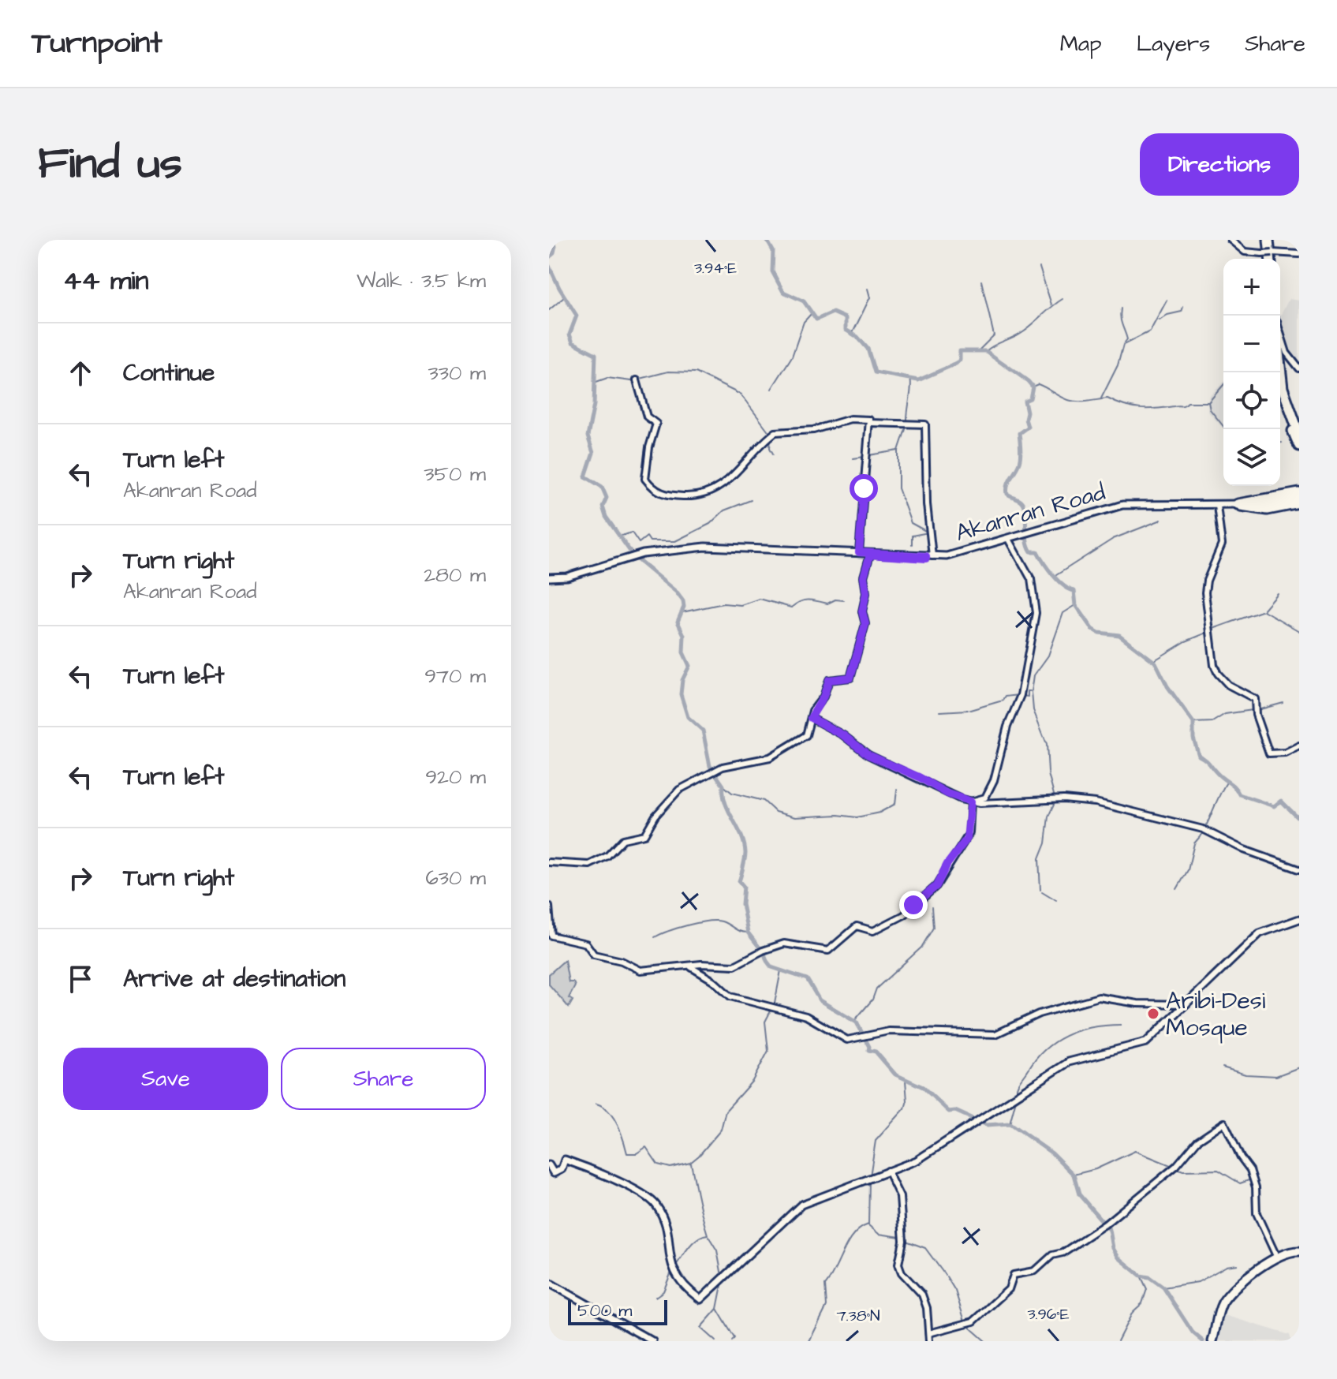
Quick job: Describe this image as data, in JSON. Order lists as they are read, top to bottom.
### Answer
{
  "streets": {
    "main road": ["Akanran Road"]
  },
  "places": ["Aribi-Desi Mosque"],
  "scale_bar": "500 m",
  "page": {
    "header": "Turnpoint",
    "nav": ["Map", "Layers", "Share"],
    "title": "Find us",
    "buttons": [
      "Directions",
      ["Save", "Share"]
    ],
    "heading": ["44 min", "Walk · 3.5 km"],
    "map_buttons": ["+", "−"],
    "list": [
      ["Continue", "330 m"],
      ["Turn left", "Akanran Road", "350 m"],
      ["Turn right", "Akanran Road", "280 m"],
      ["Turn left", "970 m"],
      ["Turn left", "920 m"],
      ["Turn right", "630 m"],
      "Arrive at destination"
    ],
    "scale": "500 m"
  },
  "coordinates": ["3.94°E", "3.96°E", "7.38°N"]
}
